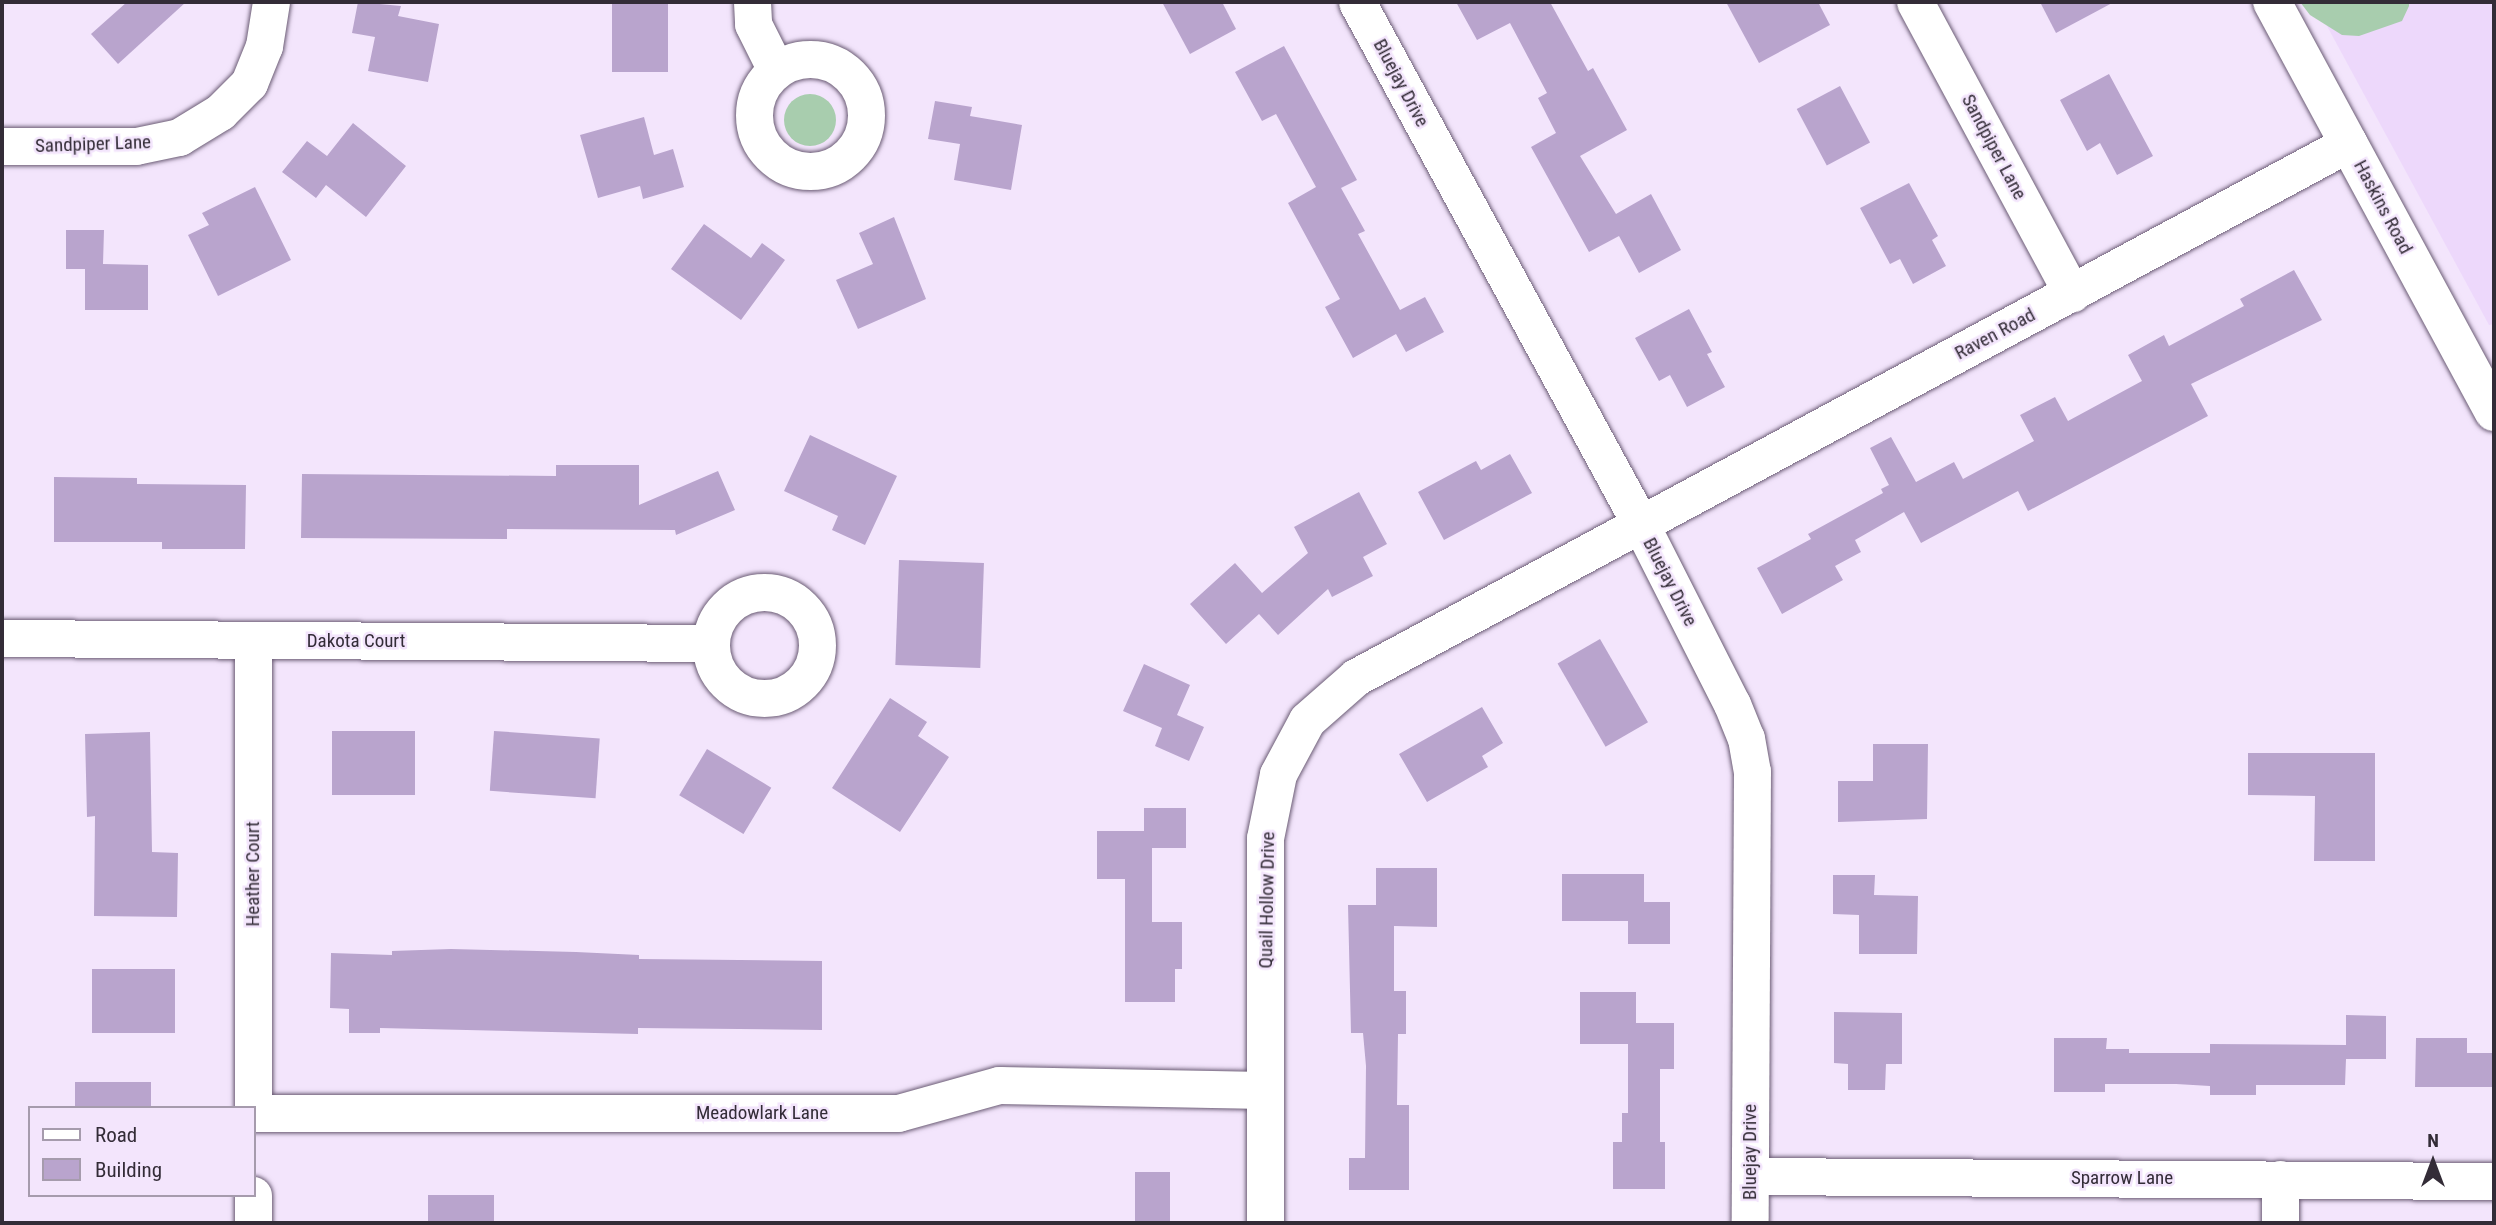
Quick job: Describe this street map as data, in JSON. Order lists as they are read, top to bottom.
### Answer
{
  "streets": {
    "main road": ["Haskins Road"],
    "street": [
      "Bluejay Drive",
      "Sandpiper Lane",
      "Raven Road",
      "Dakota Court",
      "Heather Court",
      "Quail Hollow Drive",
      "Meadowlark Lane",
      "Sparrow Lane"
    ]
  },
  "crossings": [
    ["Bluejay Drive", "Raven Road"],
    ["Bluejay Drive", "Quail Hollow Drive"],
    ["Bluejay Drive", "Sparrow Lane"],
    ["Sandpiper Lane", "Raven Road"],
    ["Haskins Road", "Raven Road"],
    ["Raven Road", "Quail Hollow Drive"],
    ["Dakota Court", "Heather Court"],
    ["Quail Hollow Drive", "Meadowlark Lane"]
  ],
  "legend": ["Road", "Building"],
  "north": "top"
}
